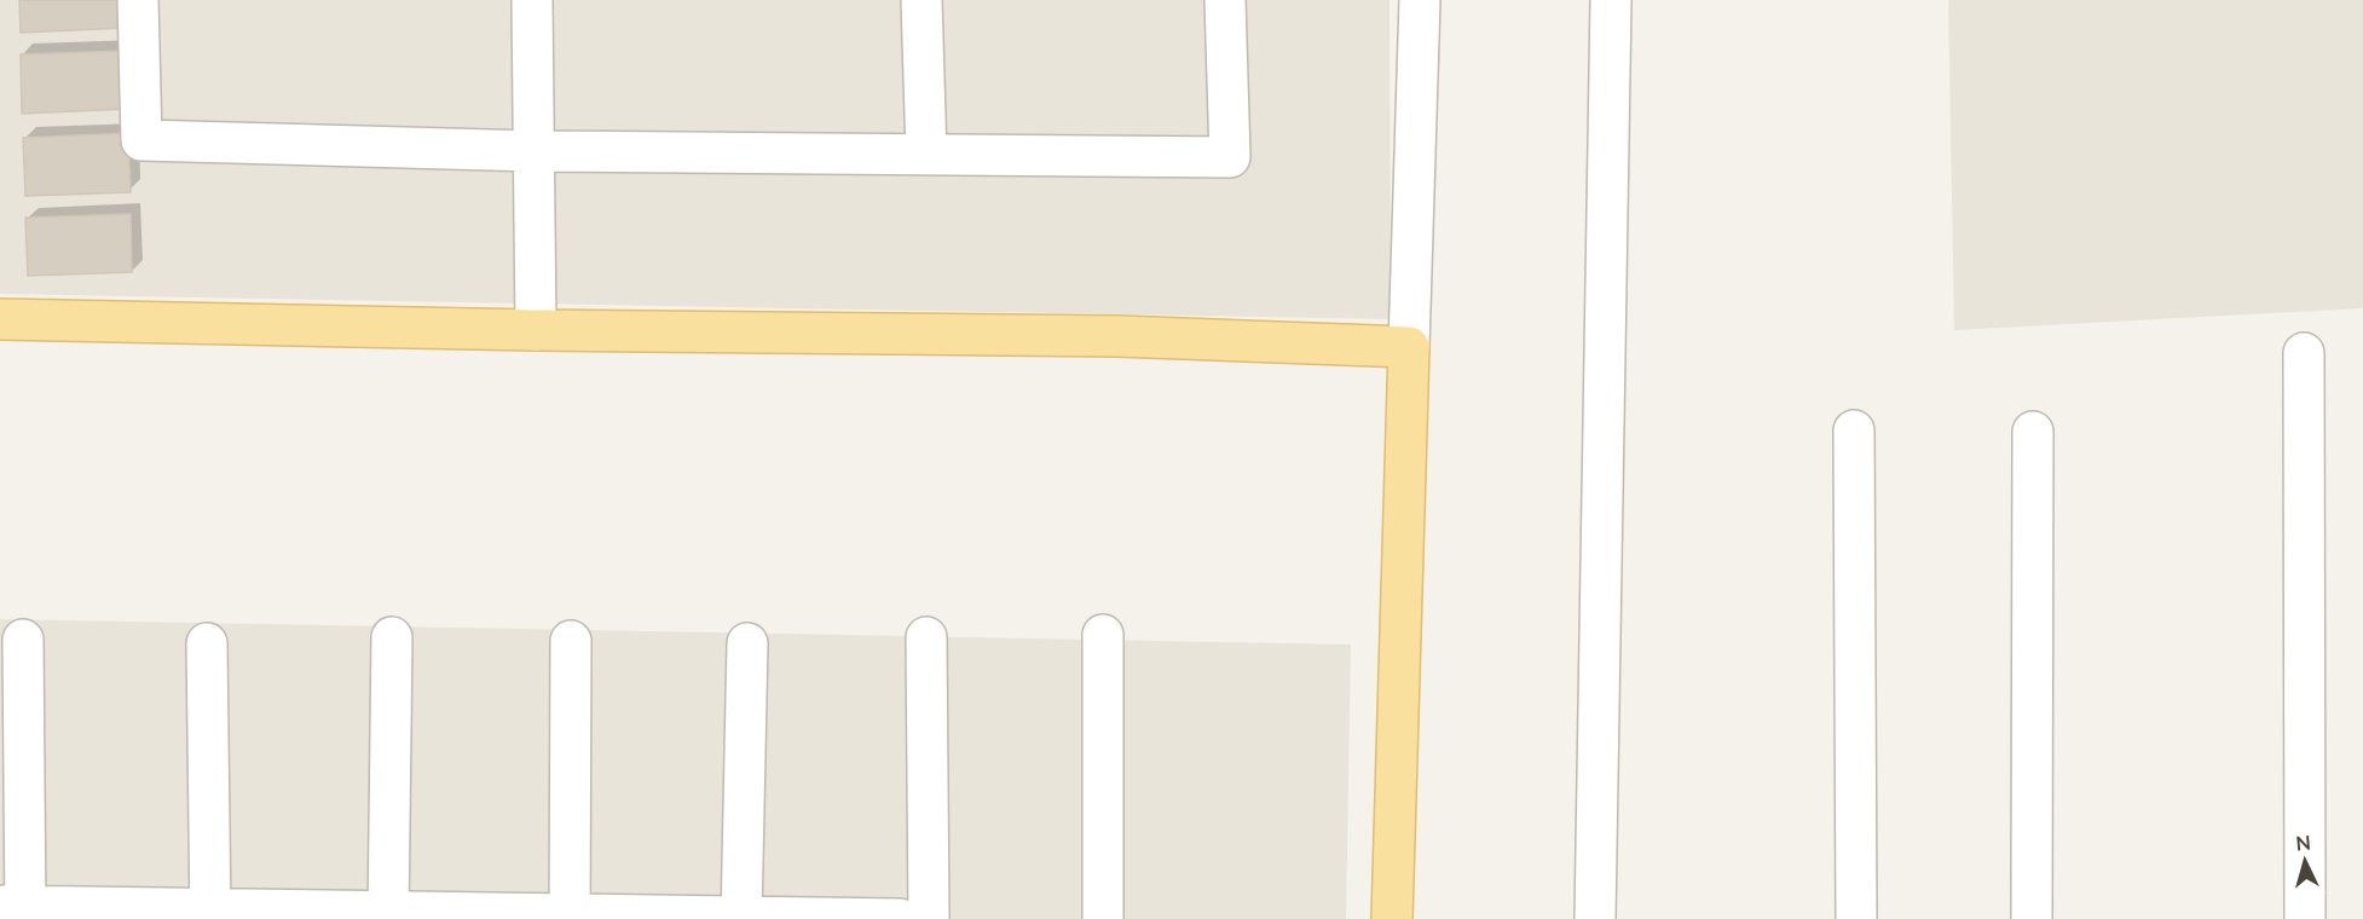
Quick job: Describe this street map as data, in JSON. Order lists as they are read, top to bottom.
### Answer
{
  "north": "top"
}
